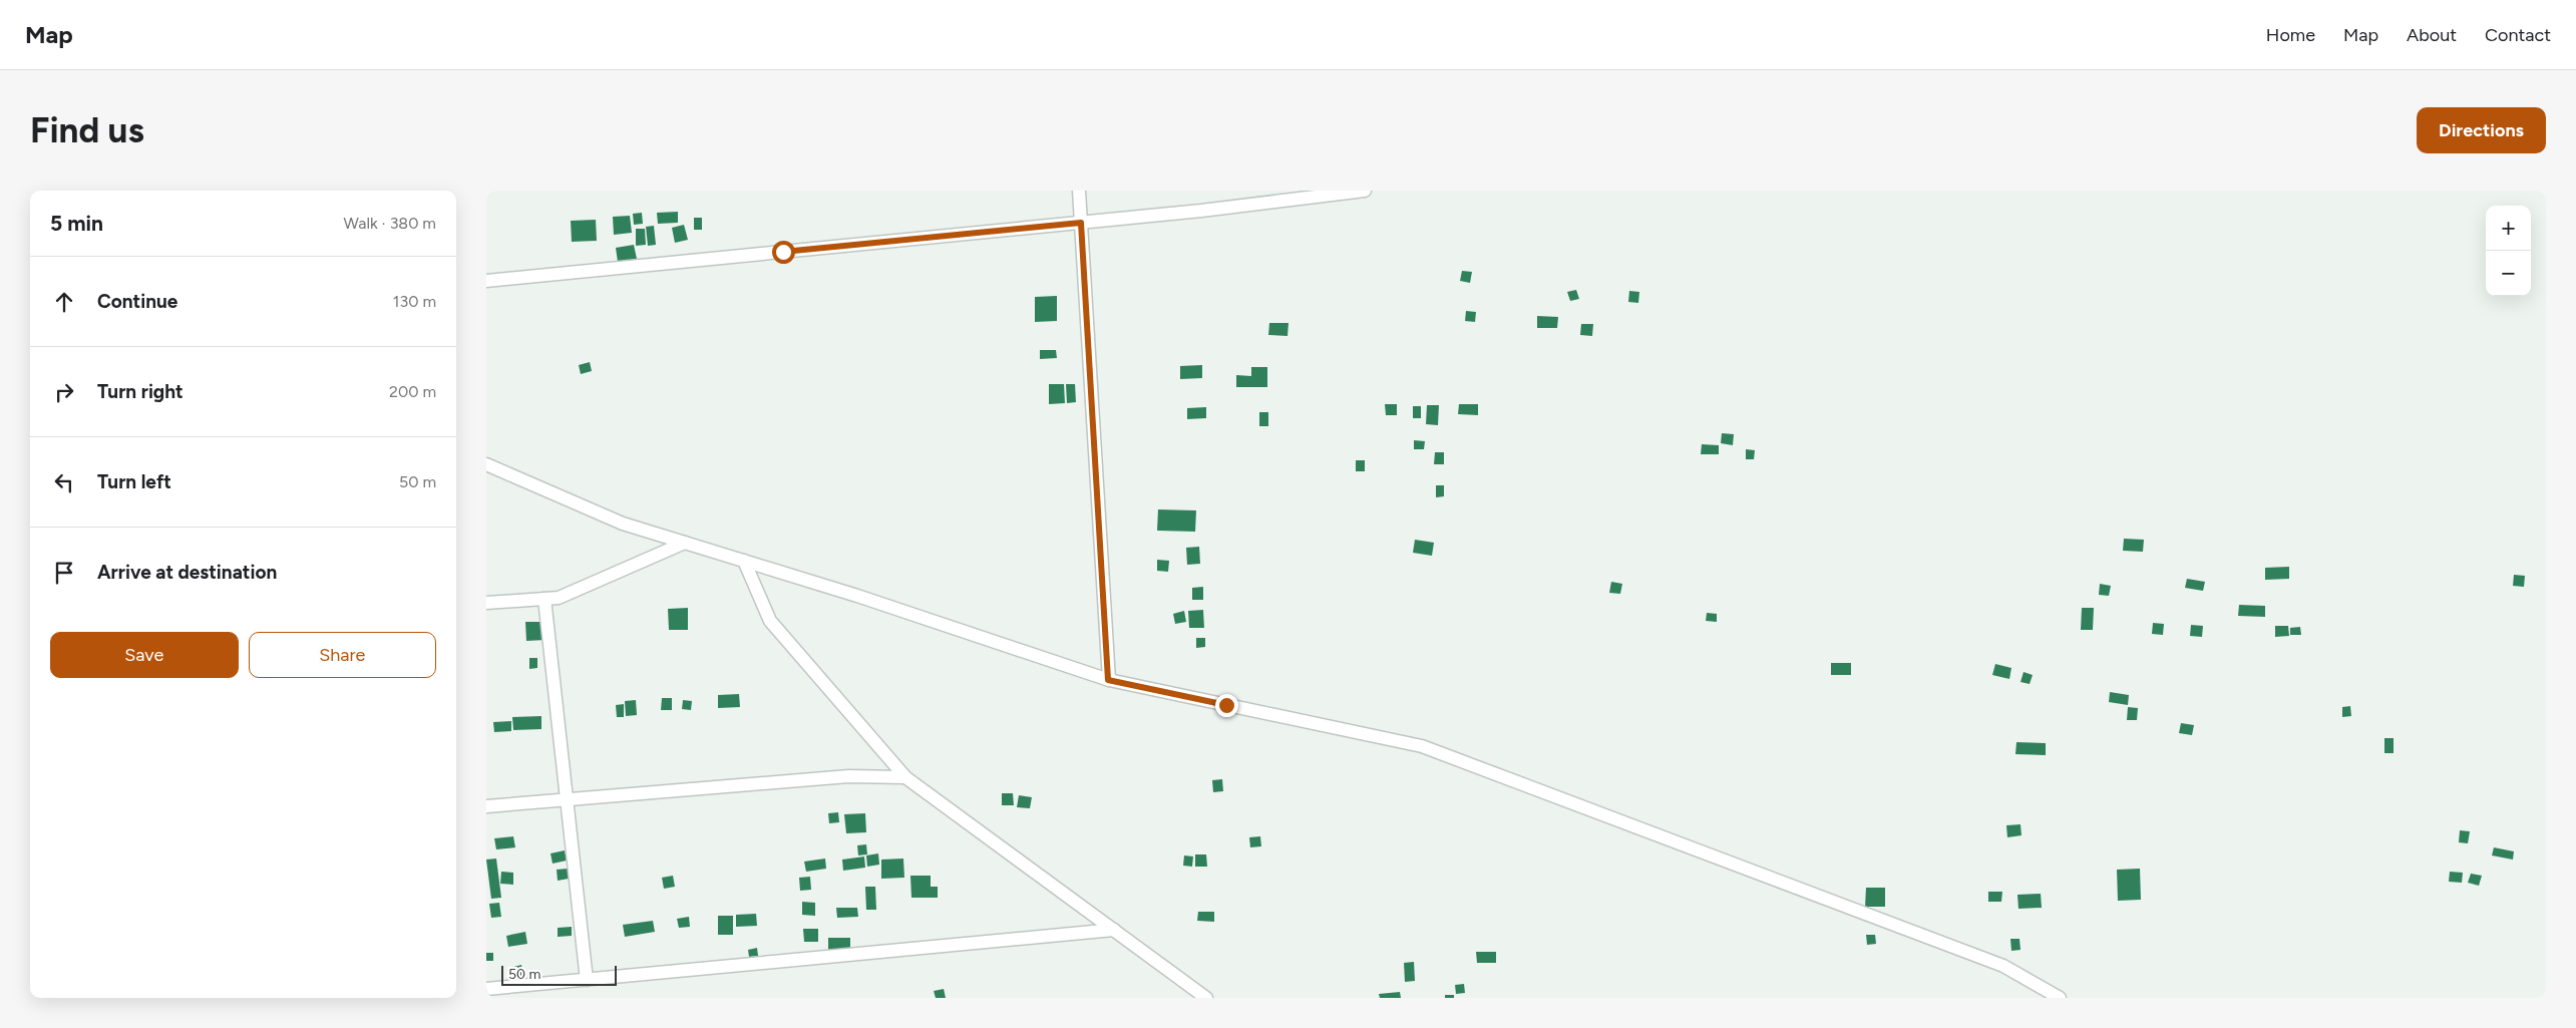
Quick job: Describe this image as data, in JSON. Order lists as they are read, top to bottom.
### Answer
{
  "scale_bar": "50 m",
  "page": {
    "header": "Map",
    "nav": [
      "Home",
      "Map",
      "About",
      "Contact"
    ],
    "buttons": [
      "Directions",
      ["Save", "Share"]
    ],
    "title": "Find us",
    "heading": ["5 min", "Walk · 380 m"],
    "map_buttons": ["+", "−"],
    "list": [
      ["Continue", "130 m"],
      ["Turn right", "200 m"],
      ["Turn left", "50 m"],
      "Arrive at destination"
    ],
    "scale": "50 m"
  }
}
